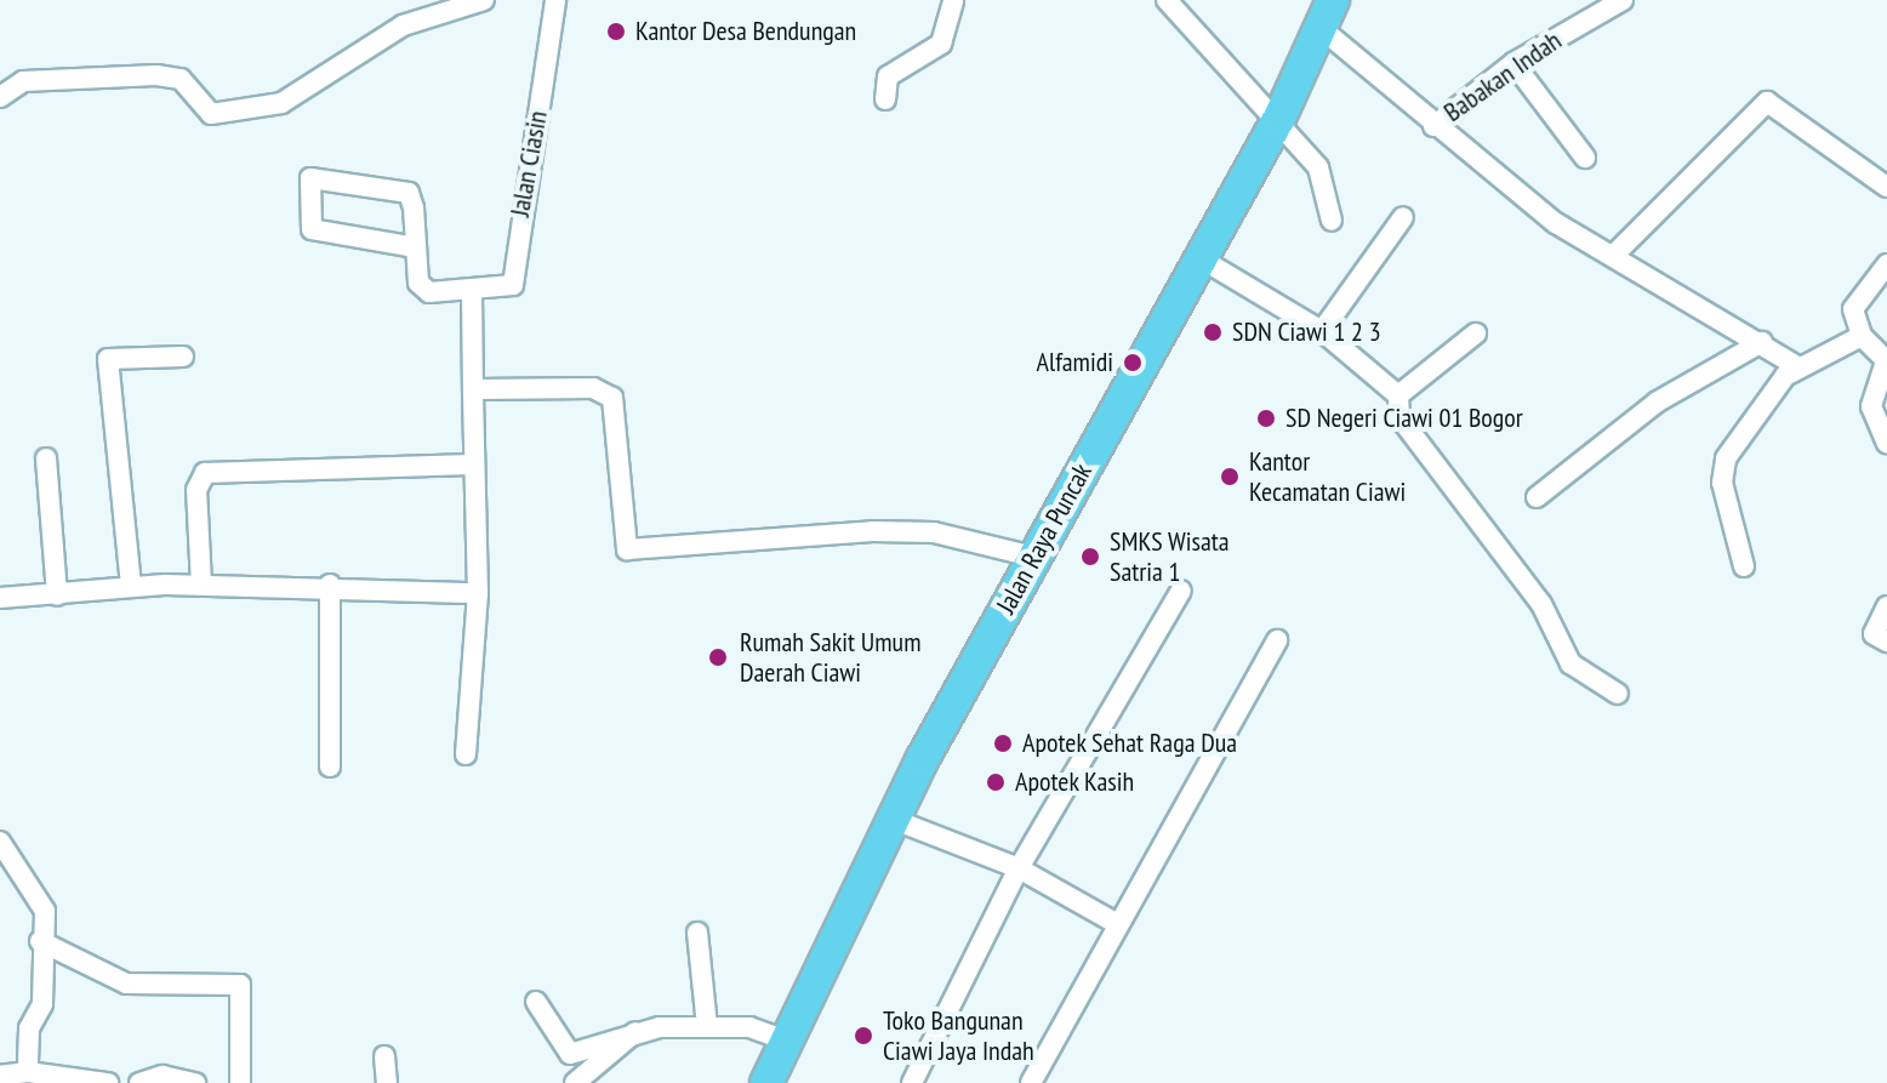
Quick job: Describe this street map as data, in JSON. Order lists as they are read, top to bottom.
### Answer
{
  "streets": {
    "highway": ["Jalan Raya Puncak"],
    "street": ["Babakan Indah", "Jalan Ciasin"]
  },
  "places": [
    "Kantor Desa Bendungan",
    "SDN Ciawi 1 2 3",
    "Alfamidi",
    "SD Negeri Ciawi 01 Bogor",
    "Kantor Kecamatan Ciawi",
    "SMKS Wisata Satria 1",
    "Rumah Sakit Umum Daerah Ciawi",
    "Apotek Sehat Raga Dua",
    "Apotek Kasih",
    "Toko Bangunan Ciawi Jaya Indah"
  ]
}
